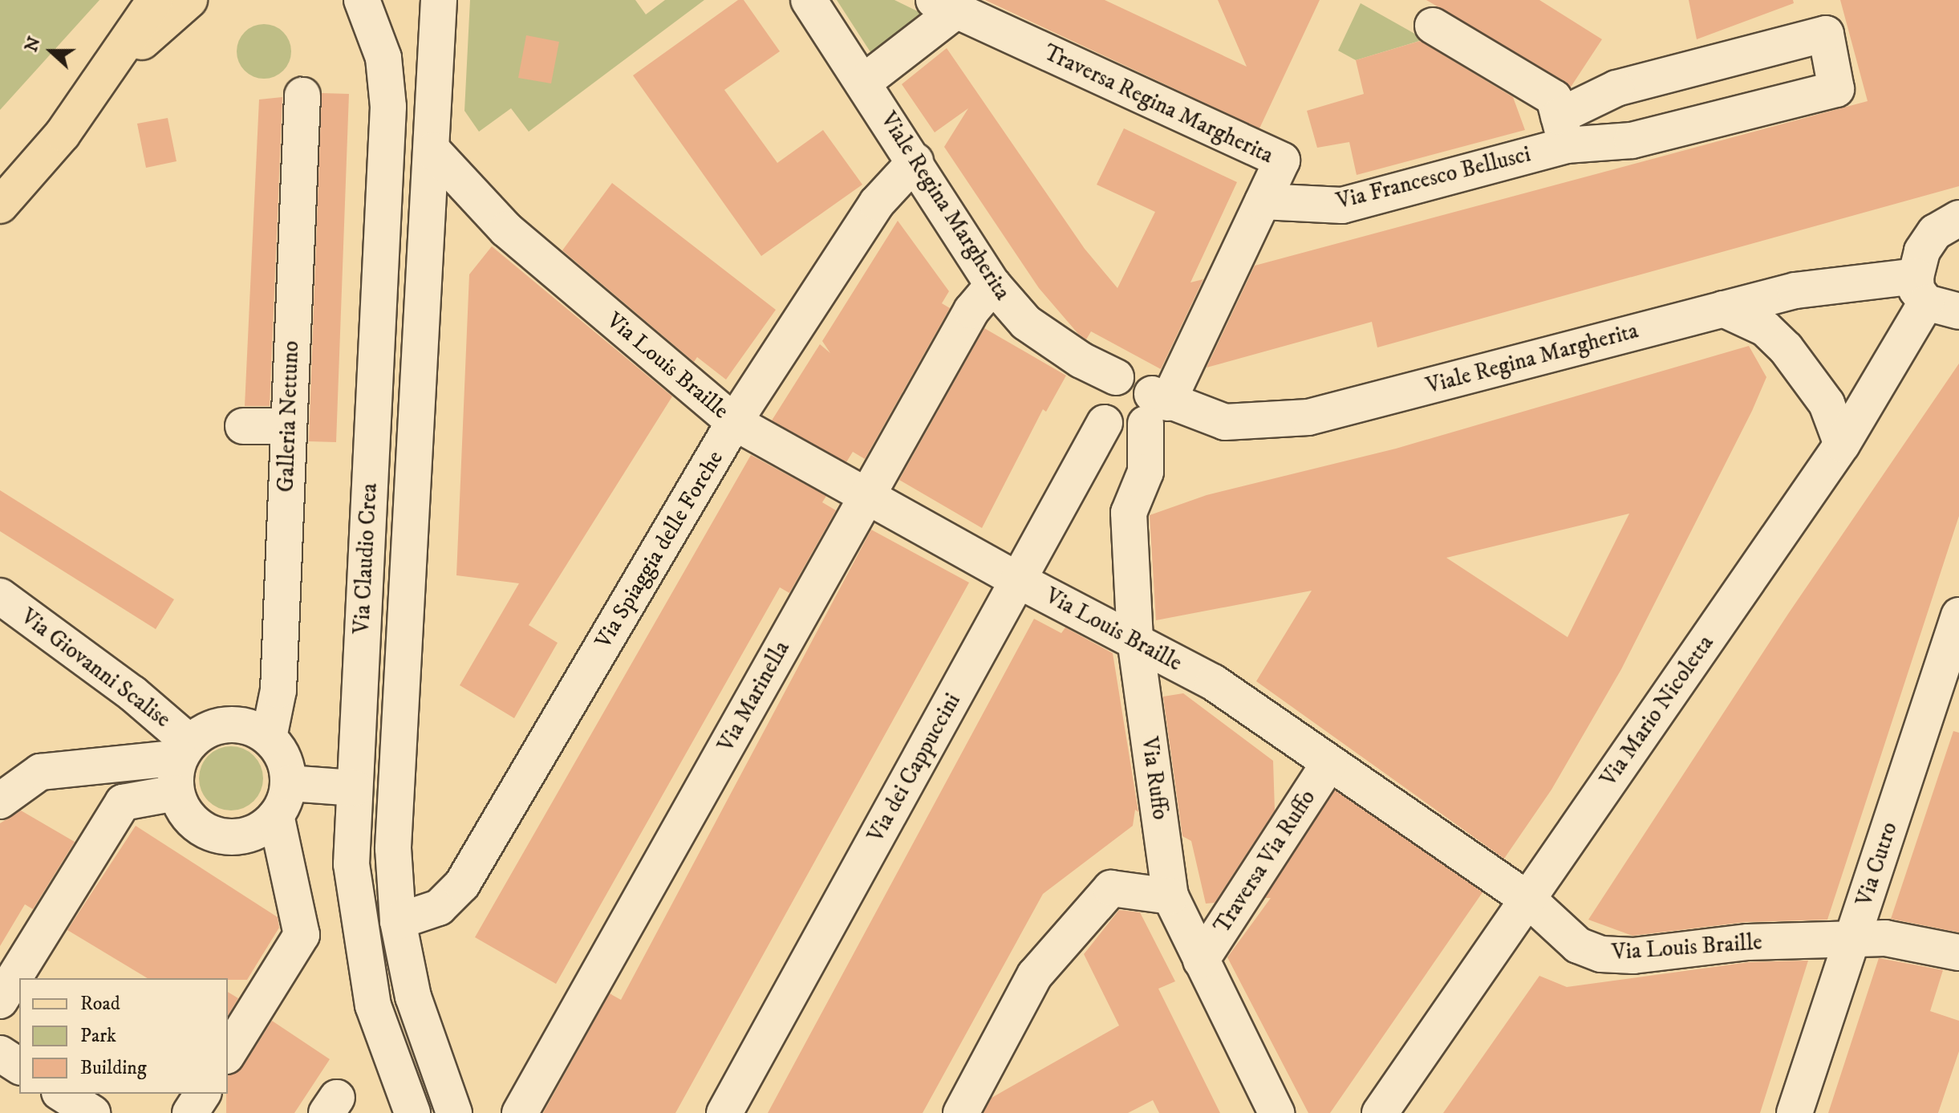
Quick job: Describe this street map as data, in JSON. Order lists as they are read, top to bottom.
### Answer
{
  "streets": {
    "street": [
      "Traversa Regina Margherita",
      "Via Francesco Bellusci",
      "Viale Regina Margherita",
      "Via Louis Braille",
      "Galleria Nettuno",
      "Via Spiaggia delle Forche",
      "Via Claudio Crea",
      "Via Giovanni Scalise",
      "Via Marinella",
      "Via Mario Nicoletta",
      "Via dei Cappuccini",
      "Via Ruffo",
      "Traversa Via Ruffo",
      "Via Cutro"
    ]
  },
  "crossings": [
    ["Traversa Regina Margherita", "Via Francesco Bellusci"],
    ["Traversa Regina Margherita", "Viale Regina Margherita"],
    ["Traversa Regina Margherita", "Via dei Cappuccini"],
    ["Traversa Regina Margherita", "Via Ruffo"],
    ["Viale Regina Margherita", "Via Spiaggia delle Forche"],
    ["Viale Regina Margherita", "Via Marinella"],
    ["Viale Regina Margherita", "Via Mario Nicoletta"],
    ["Viale Regina Margherita", "Via dei Cappuccini"],
    ["Viale Regina Margherita", "Via Ruffo"],
    ["Via Louis Braille", "Via Spiaggia delle Forche"],
    ["Via Louis Braille", "Via Claudio Crea"],
    ["Via Louis Braille", "Via Marinella"],
    ["Via Louis Braille", "Via Mario Nicoletta"],
    ["Via Louis Braille", "Via dei Cappuccini"],
    ["Via Louis Braille", "Via Ruffo"],
    ["Via Louis Braille", "Traversa Via Ruffo"],
    ["Via Louis Braille", "Via Cutro"],
    ["Galleria Nettuno", "Via Giovanni Scalise"],
    ["Via Spiaggia delle Forche", "Via Claudio Crea"],
    ["Via dei Cappuccini", "Via Ruffo"],
    ["Via Ruffo", "Traversa Via Ruffo"]
  ],
  "legend": ["Road", "Park", "Building"],
  "north": "left"
}
